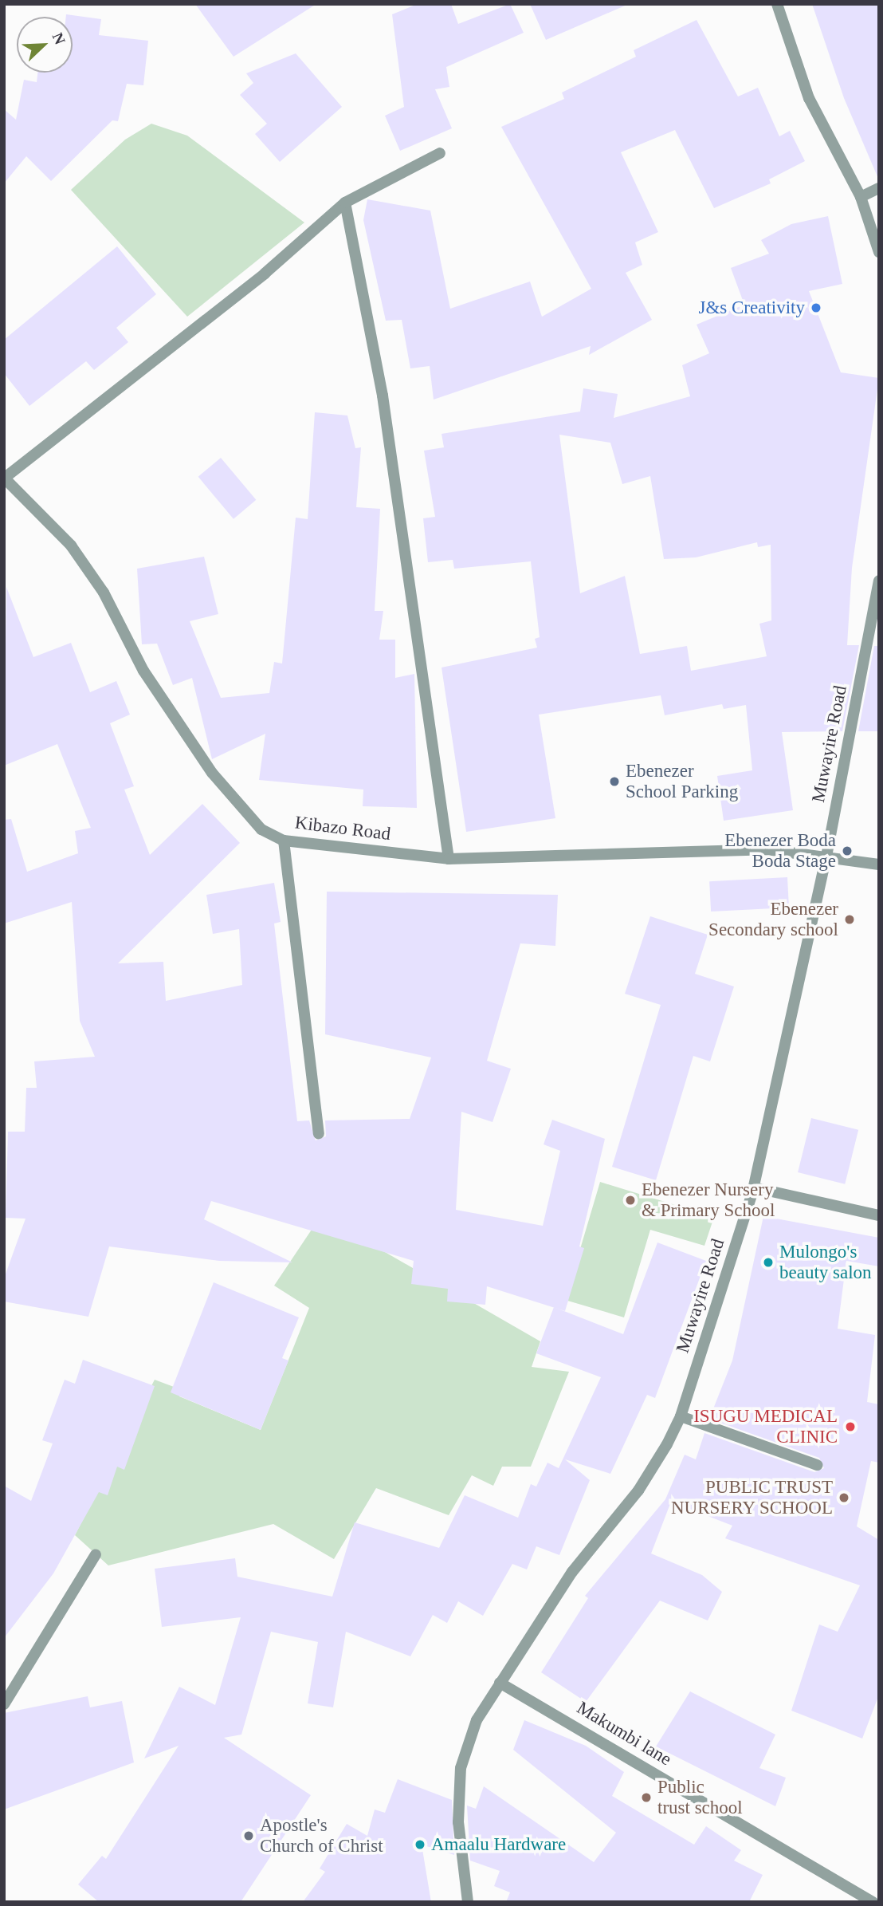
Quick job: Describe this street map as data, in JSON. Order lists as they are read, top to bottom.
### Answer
{
  "streets": {
    "street": ["Muwayire Road", "Kibazo Road", "Makumbi lane"]
  },
  "crossings": [
    ["Muwayire Road", "Kibazo Road"],
    ["Muwayire Road", "Makumbi lane"]
  ],
  "places": [
    "J&s Creativity",
    "Ebenezer School Parking",
    "Ebenezer Boda Boda Stage",
    "Ebenezer Secondary school",
    "Ebenezer Nursery & Primary School",
    "Mulongo's beauty salon",
    "ISUGU MEDICAL CLINIC",
    "PUBLIC TRUST NURSERY SCHOOL",
    "Public trust school",
    "Apostle's Church of Christ",
    "Amaalu Hardware"
  ],
  "north": "top right"
}
